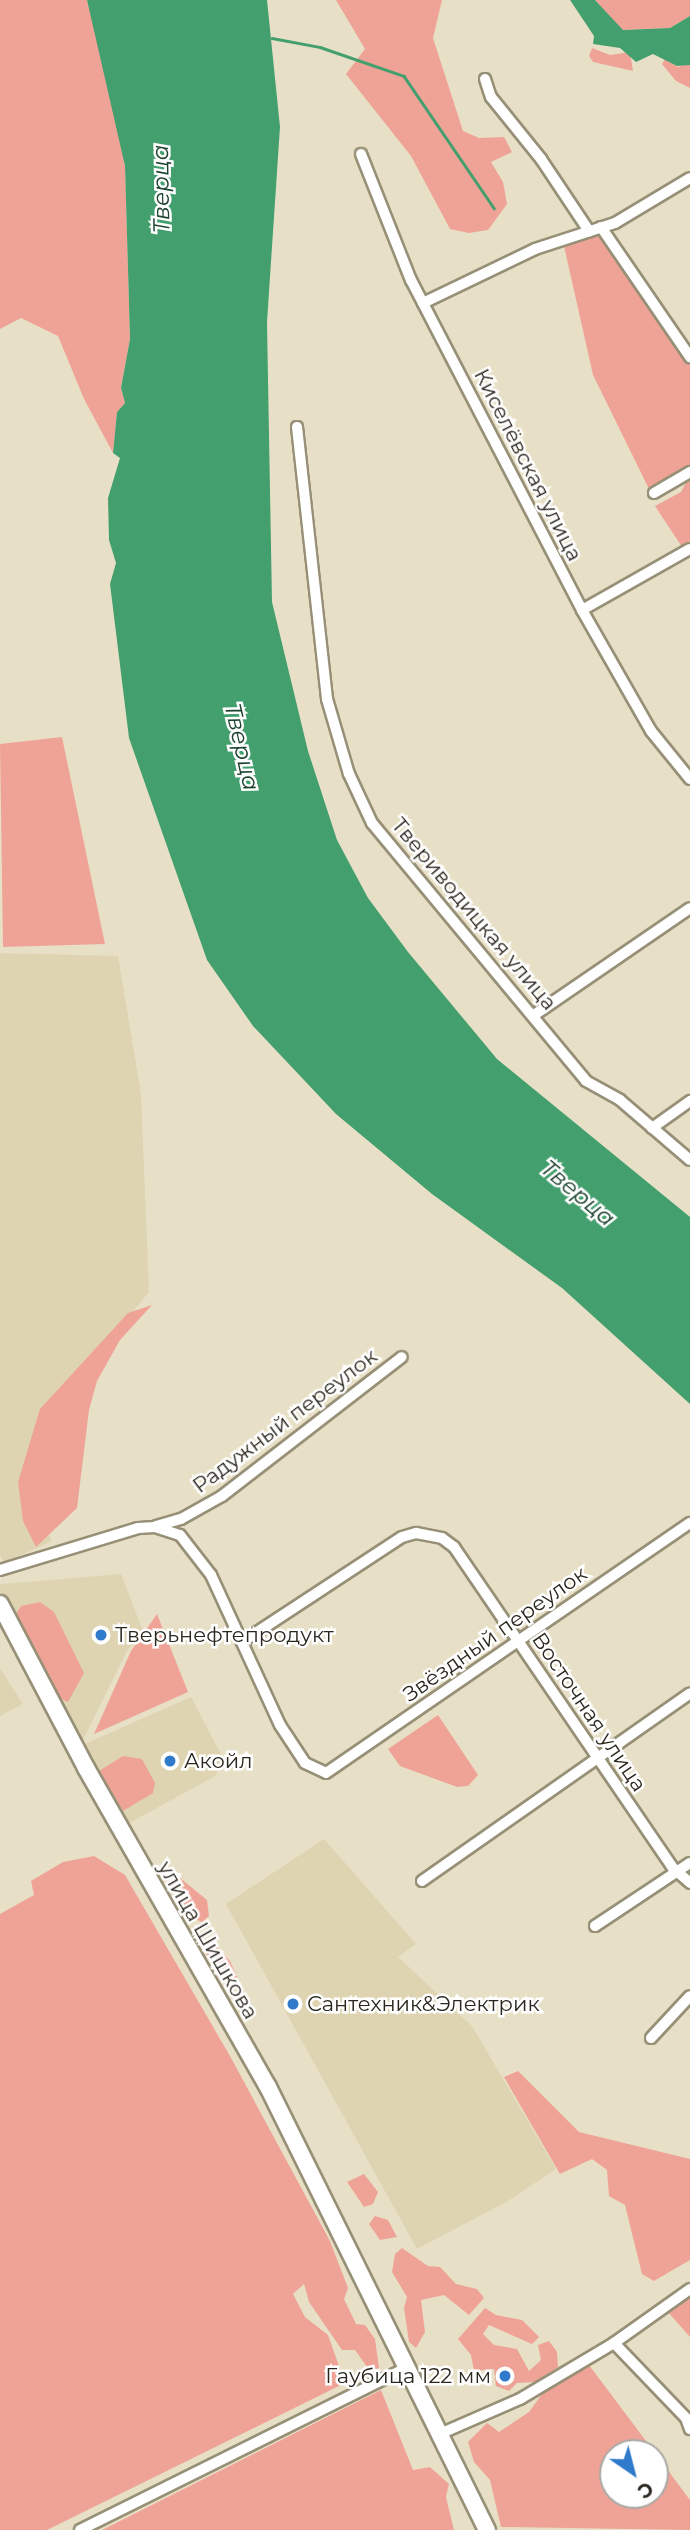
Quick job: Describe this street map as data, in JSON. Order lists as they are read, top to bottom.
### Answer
{
  "streets": {
    "main road": ["улица Шишкова"],
    "street": [
      "Киселёвская улица",
      "Твериводицкая улица",
      "Радужный переулок",
      "Звёздный переулок",
      "Восточная улица"
    ]
  },
  "crossings": [
    ["Звёздный переулок", "Восточная улица"]
  ],
  "water": ["Тверца"],
  "places": [
    "Тверьнефтепродукт",
    "Акойл",
    "Сантехник&Электрик",
    "Гаубица 122 мм"
  ],
  "north": "bottom right"
}
